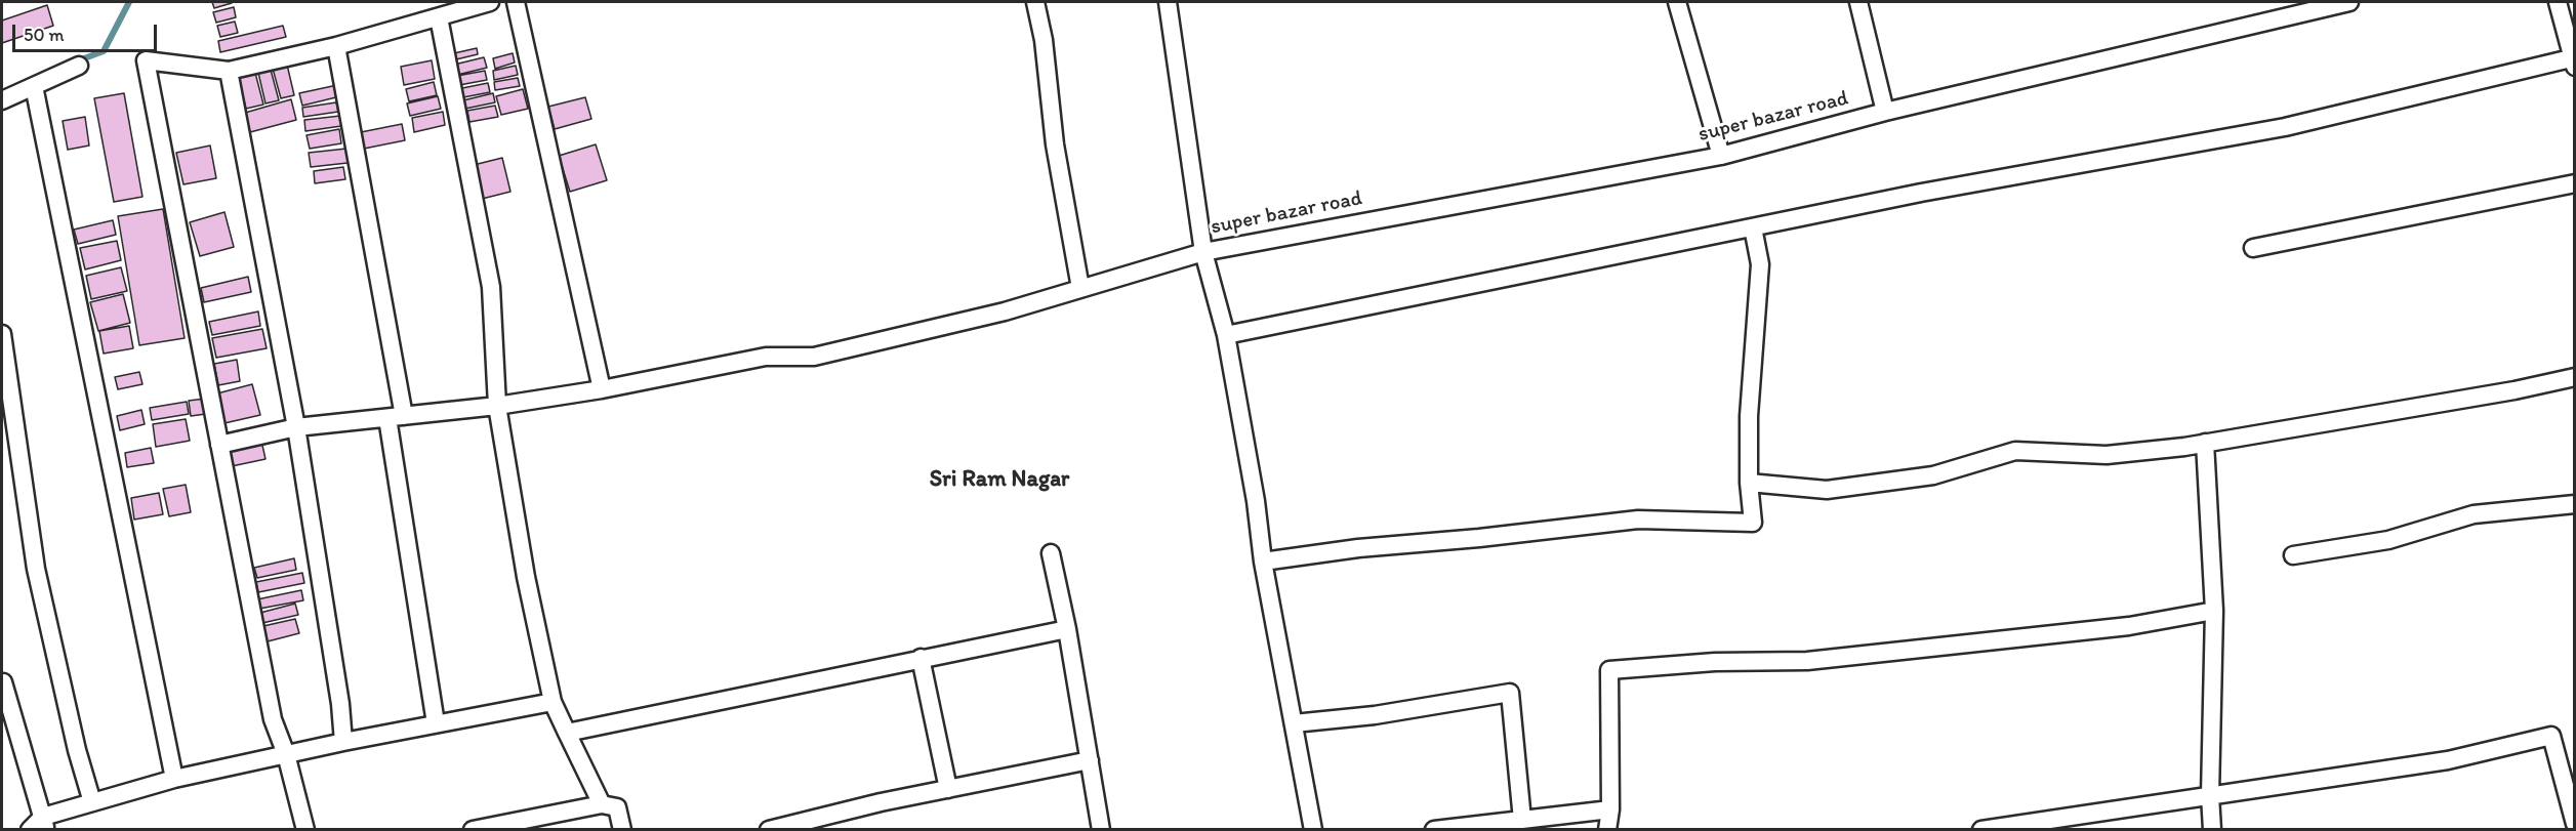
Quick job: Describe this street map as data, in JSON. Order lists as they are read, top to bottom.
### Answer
{
  "streets": {
    "street": ["super bazar road"]
  },
  "districts": ["Sri Ram Nagar"],
  "scale_bar": "50 m"
}
